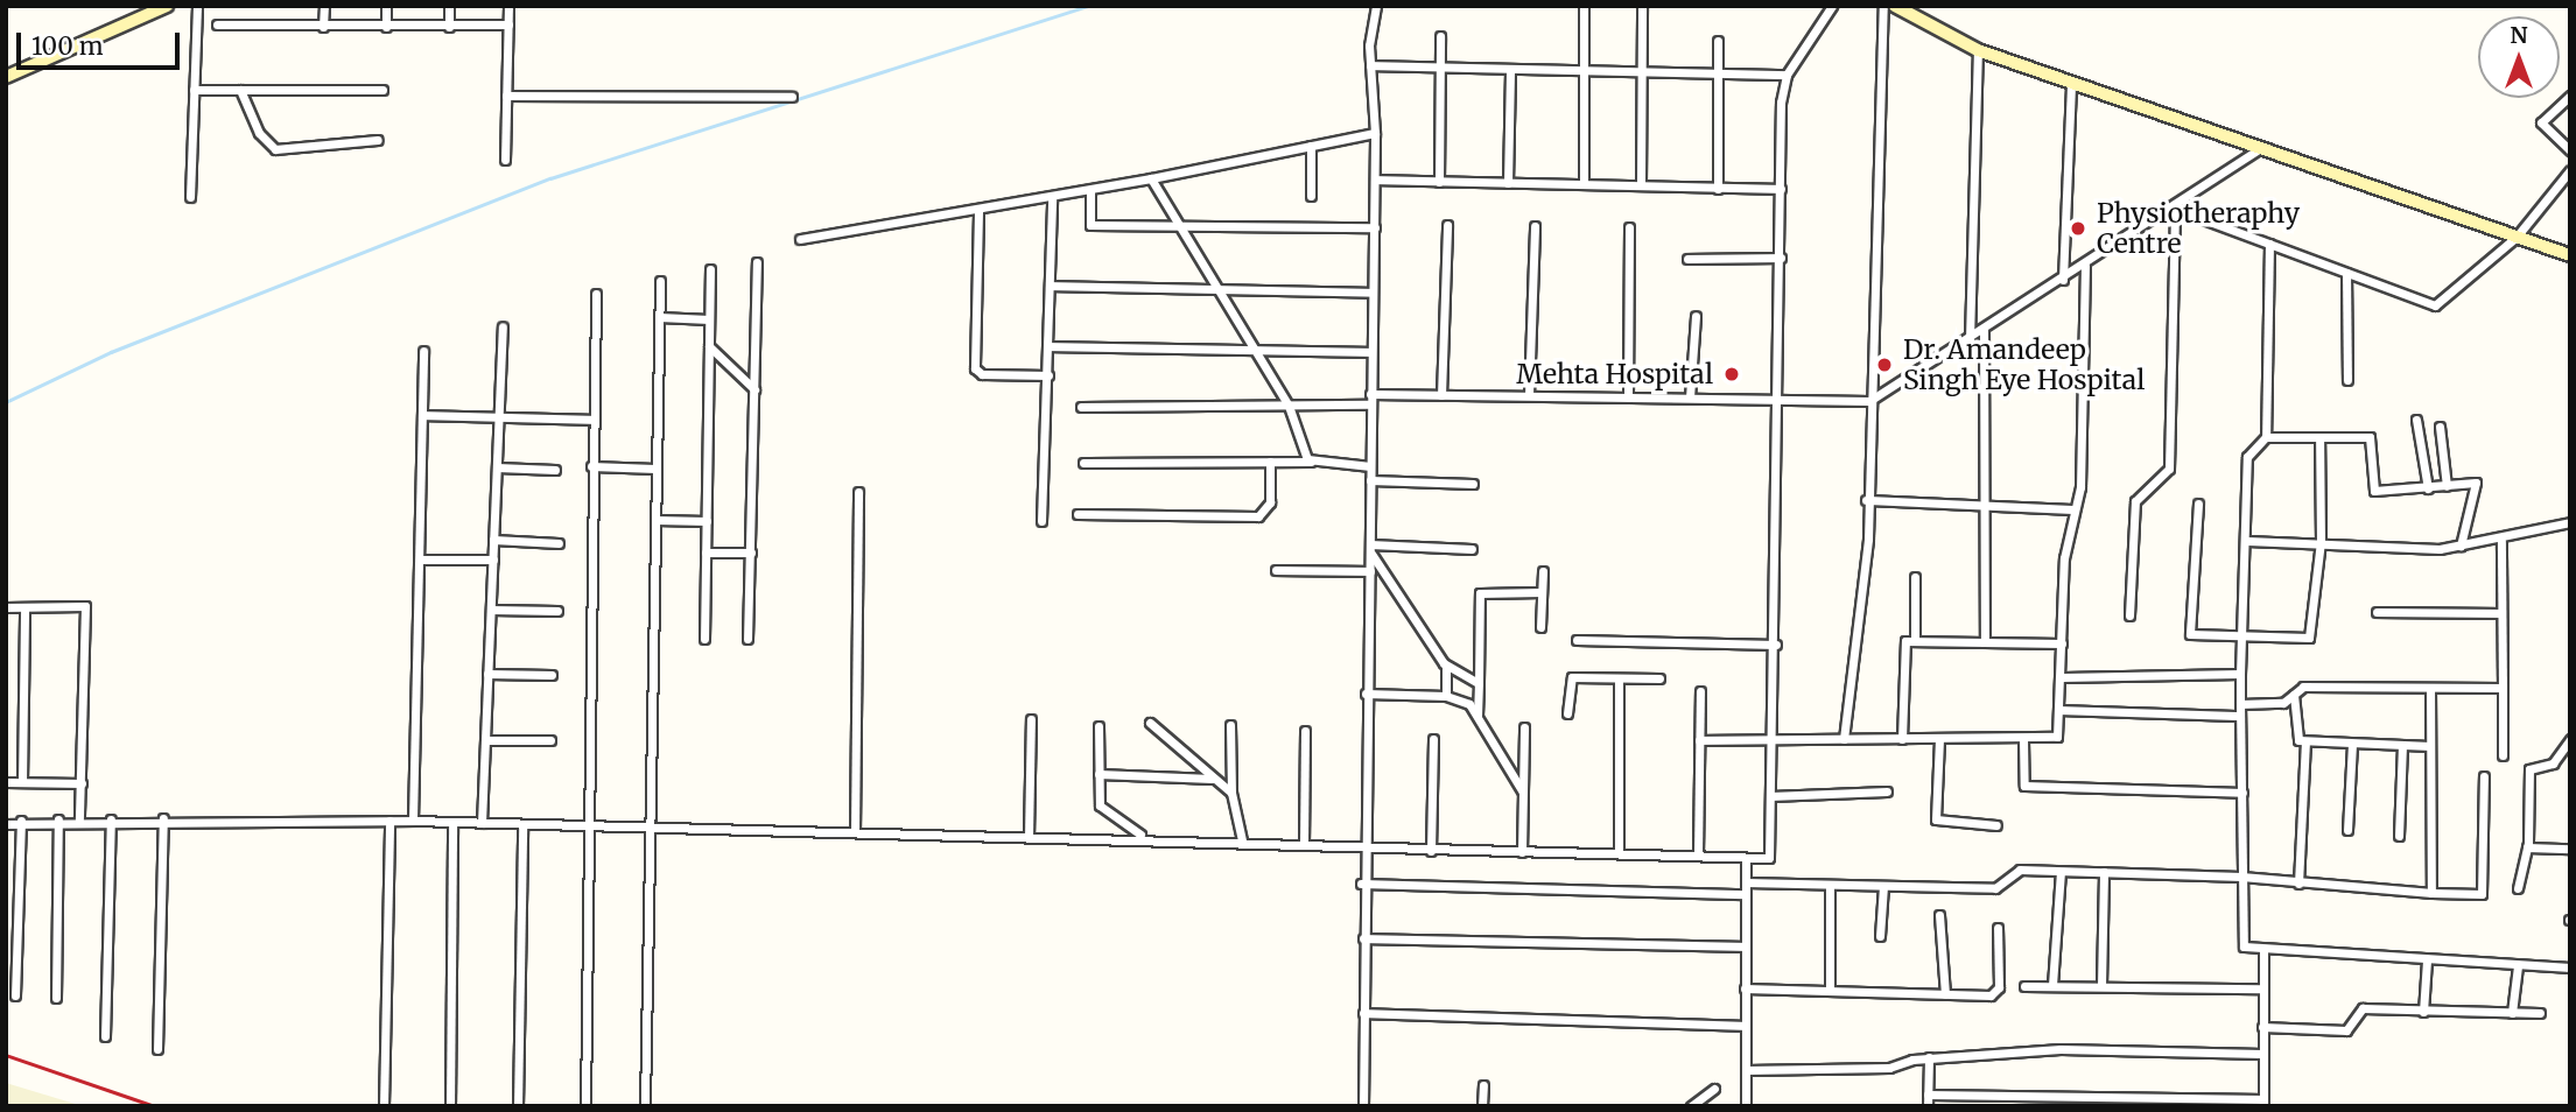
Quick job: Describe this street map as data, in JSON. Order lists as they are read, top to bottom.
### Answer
{
  "places": ["Physiotheraphy Centre", "Dr. Amandeep Singh Eye Hospital", "Mehta Hospital"],
  "scale_bar": "100 m",
  "north": "top"
}
